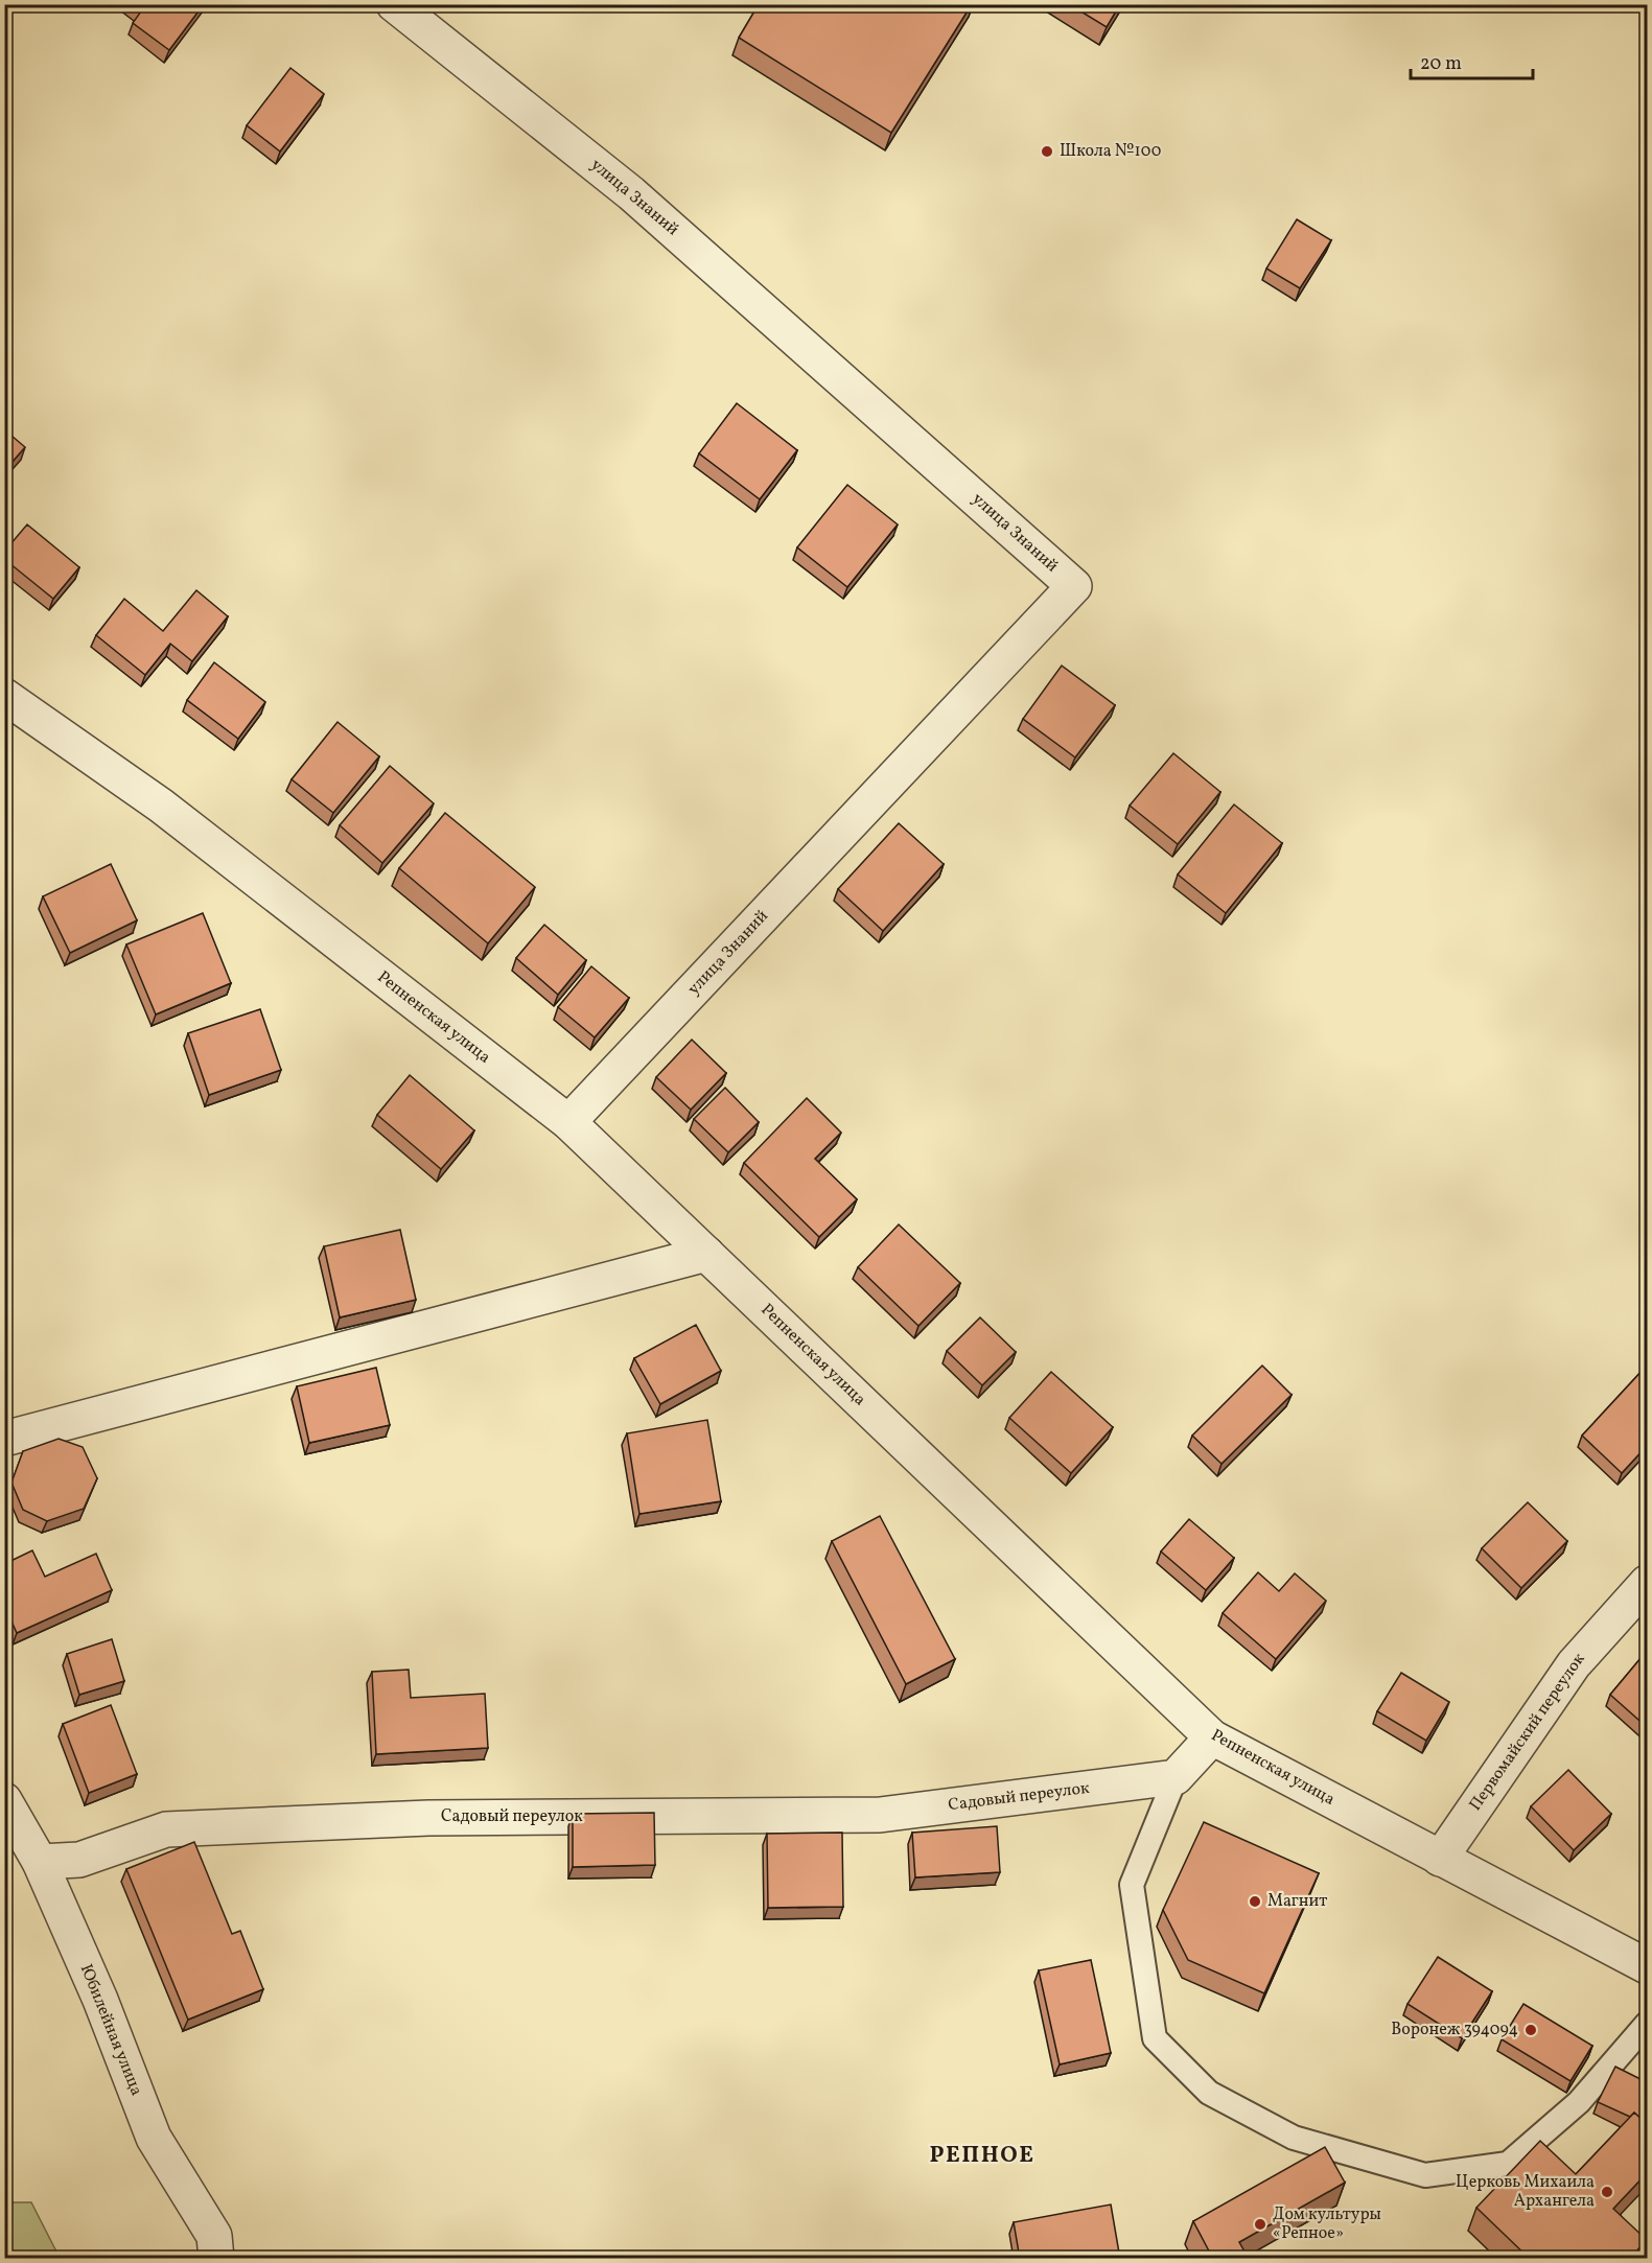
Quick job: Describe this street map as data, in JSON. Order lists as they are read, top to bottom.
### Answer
{
  "streets": {
    "street": [
      "улица Знаний",
      "Репненская улица",
      "Первомайский переулок",
      "Садовый переулок",
      "Юбилейная улица"
    ]
  },
  "crossings": [
    ["улица Знаний", "Репненская улица"],
    ["Репненская улица", "Первомайский переулок"],
    ["Садовый переулок", "Юбилейная улица"]
  ],
  "districts": ["РЕПНОЕ"],
  "places": [
    "Школа №100",
    "Магнит",
    "Воронеж 394094",
    "Церковь Михаила Архангела",
    "Дом культуры «Репное»"
  ],
  "scale_bar": "20 m"
}
